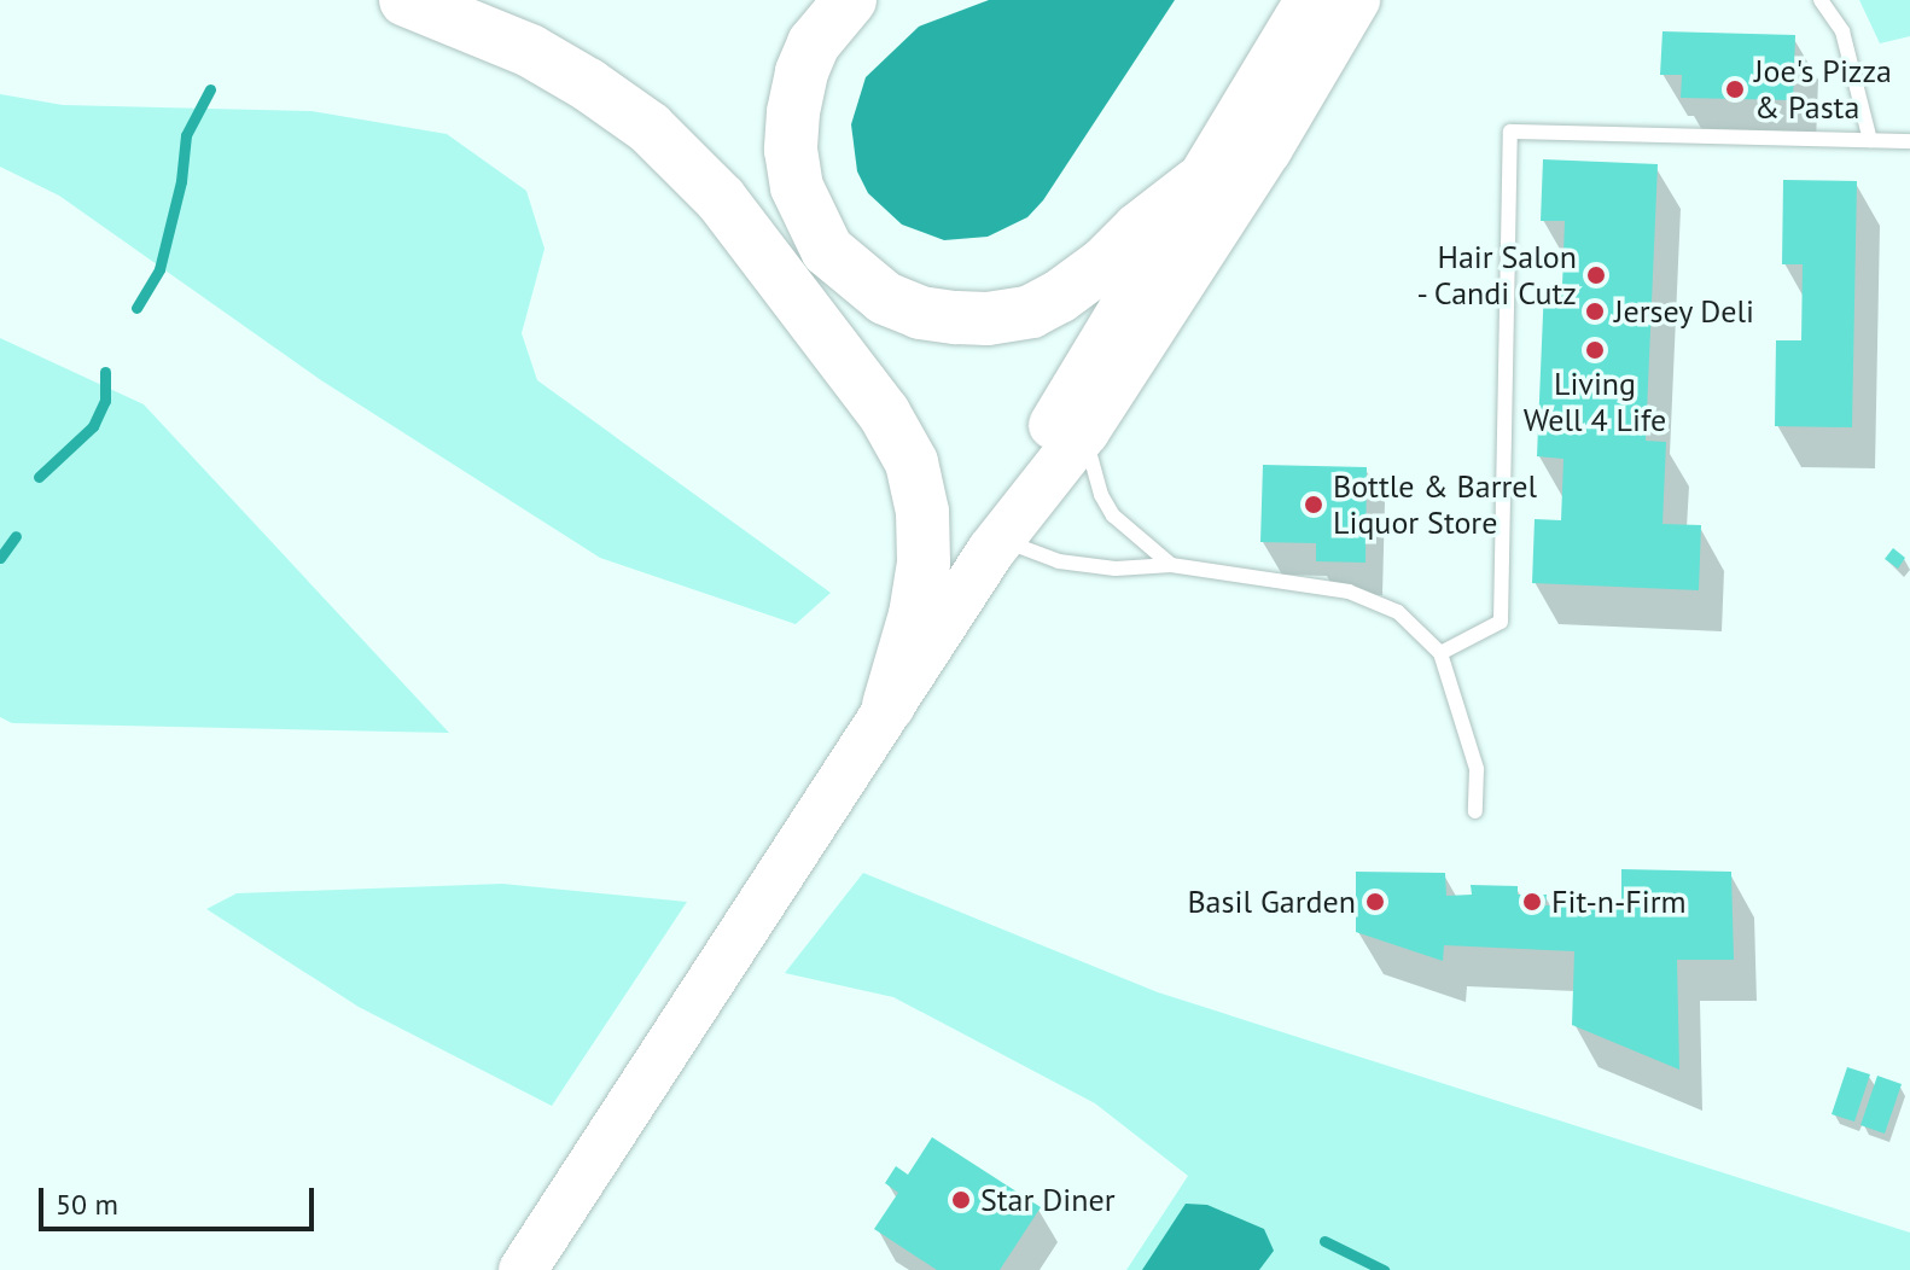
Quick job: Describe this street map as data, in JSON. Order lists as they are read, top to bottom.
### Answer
{
  "places": [
    "Joe's Pizza & Pasta",
    "Hair Salon - Candi Cutz",
    "Jersey Deli",
    "Living Well 4 Life",
    "Bottle & Barrel Liquor Store",
    "Basil Garden",
    "Fit-n-Firm",
    "Star Diner"
  ],
  "scale_bar": "50 m"
}
